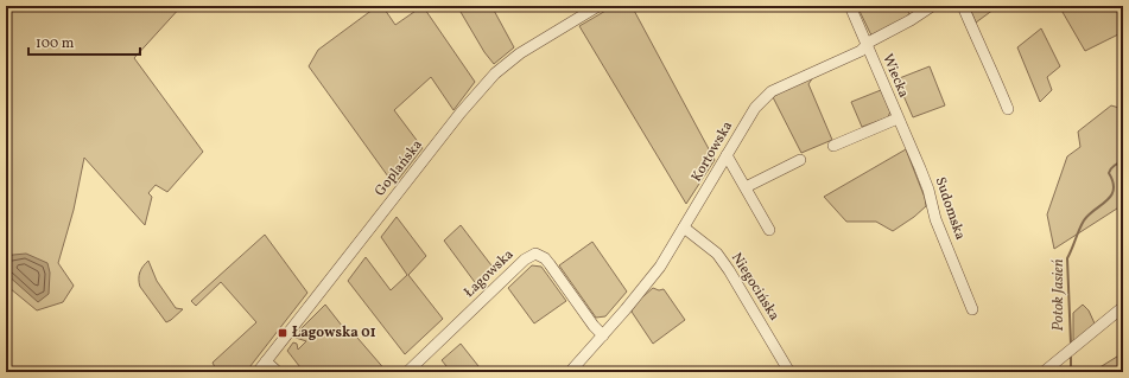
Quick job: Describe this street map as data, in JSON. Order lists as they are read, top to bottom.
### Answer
{
  "streets": {
    "street": [
      "Wiecka",
      "Kortowska",
      "Goplańska",
      "Sudomska",
      "Łagowska",
      "Niegocińska"
    ]
  },
  "crossings": [
    ["Wiecka", "Kortowska"],
    ["Wiecka", "Sudomska"],
    ["Kortowska", "Łagowska"],
    ["Kortowska", "Niegocińska"]
  ],
  "water": ["Potok Jasień"],
  "places": {
    "transit": ["Łagowska 01"]
  },
  "scale_bar": "100 m"
}
